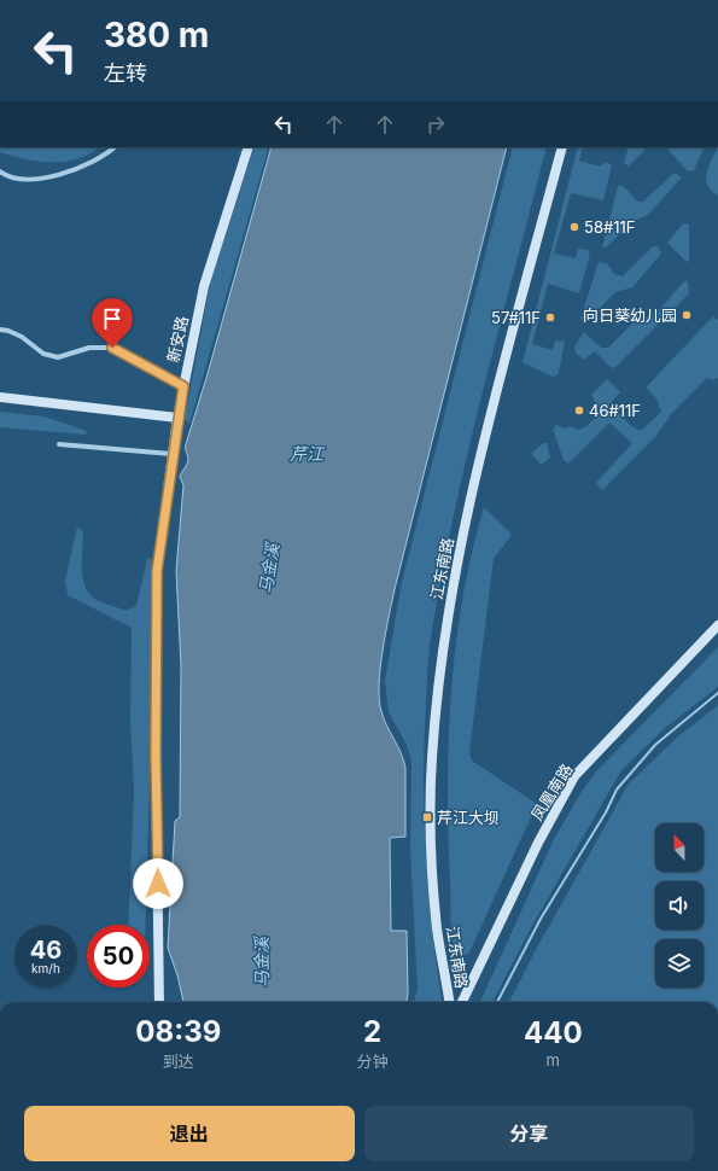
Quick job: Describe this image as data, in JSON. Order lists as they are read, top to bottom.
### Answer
{
  "streets": {
    "main road": ["新安路", "江东南路", "凤凰南路"]
  },
  "water": ["芹江", "马金溪"],
  "places": {
    "other": [
      "58#11F",
      "向日葵幼儿园",
      "57#11F",
      "46#11F"
    ],
    "transit": ["芹江大坝"]
  },
  "north": "top",
  "page": {
    "turn": ["380 m", "左转"],
    "speed": "46 km/h",
    "limit": "50",
    "eta": [
      "08:39",
      "到达",
      "2",
      "分钟",
      "440",
      "m"
    ],
    "buttons": ["退出", "分享"]
  }
}
